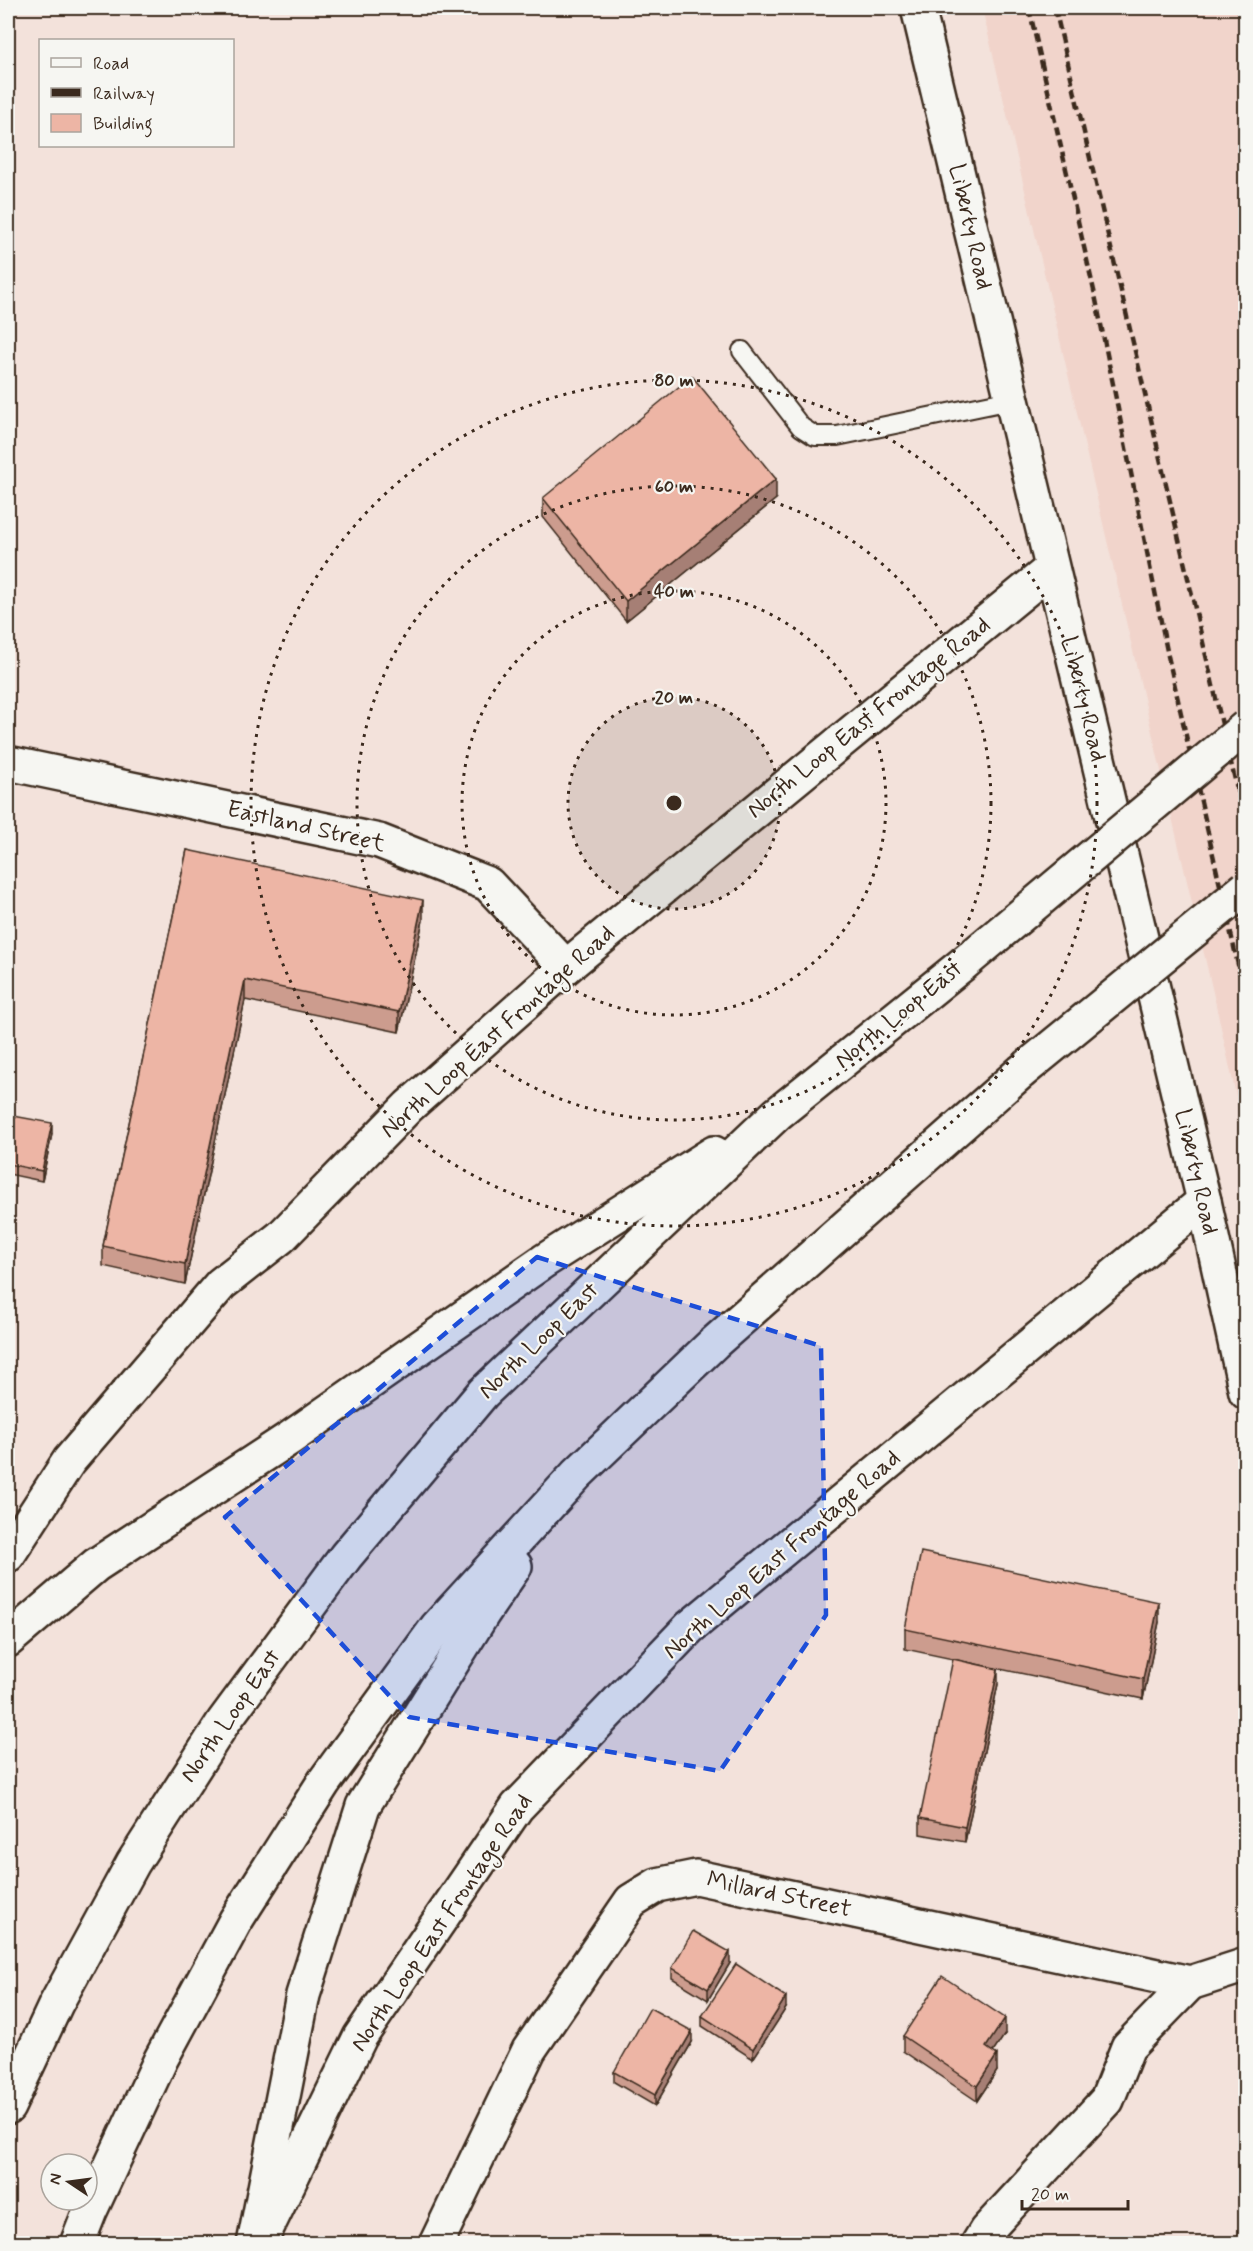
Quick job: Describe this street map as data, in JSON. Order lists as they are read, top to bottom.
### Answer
{
  "streets": {
    "main road": [
      "Liberty Road",
      "North Loop East Frontage Road",
      "Eastland Street",
      "North Loop East",
      "Millard Street"
    ]
  },
  "crossings": [
    ["Liberty Road", "North Loop East Frontage Road"],
    ["North Loop East Frontage Road", "Eastland Street"]
  ],
  "legend": ["Road", "Railway", "Building"],
  "scale_bar": "20 m",
  "north": "left",
  "rings": [
    "80 m",
    "60 m",
    "40 m",
    "20 m"
  ]
}
